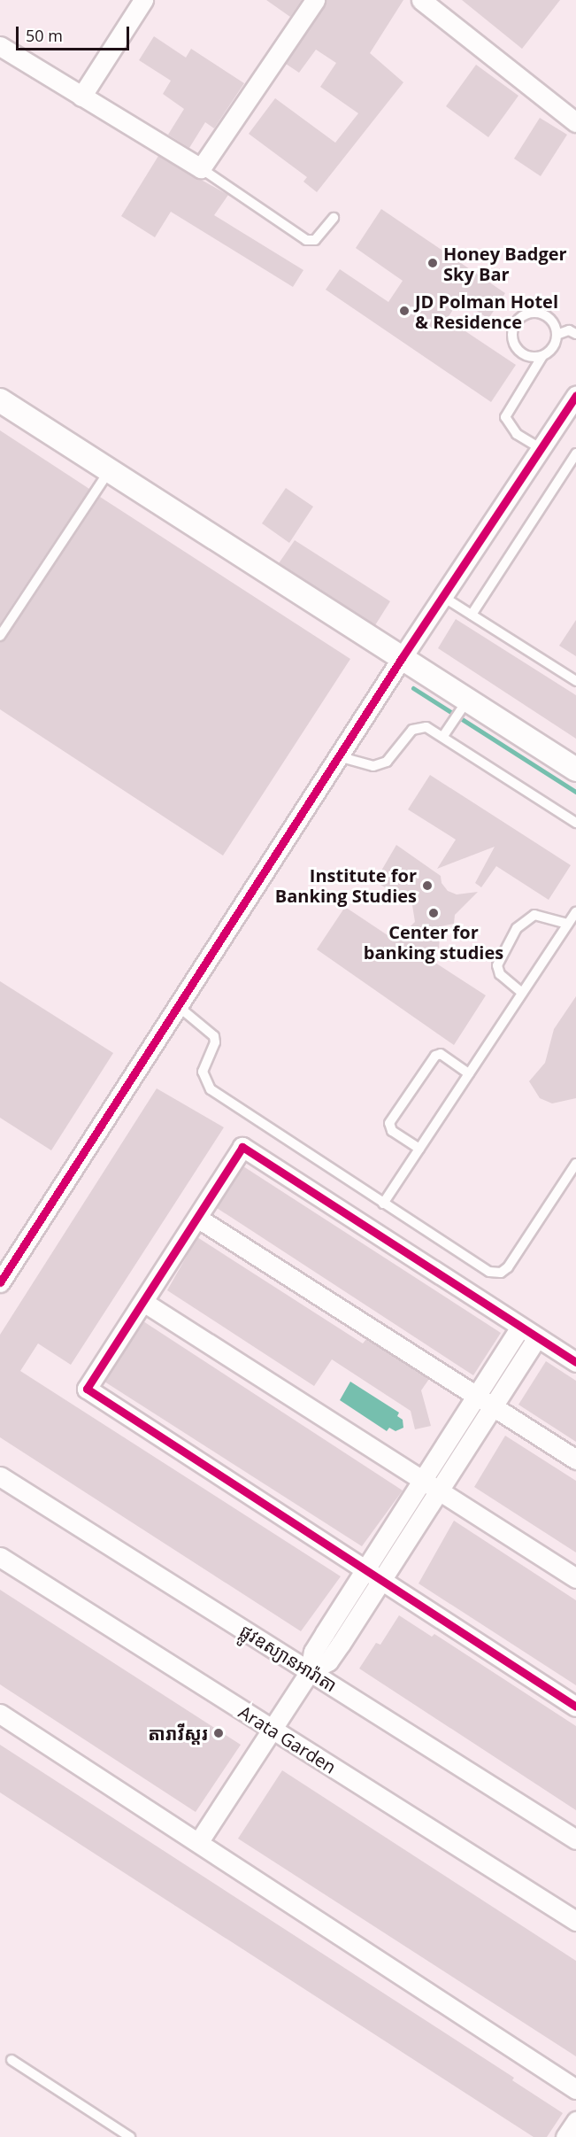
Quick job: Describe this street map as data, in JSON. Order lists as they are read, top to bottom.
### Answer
{
  "streets": {
    "street": ["ផ្លូវឧស្យានអារ៉ាតា", "Arata Garden"]
  },
  "places": [
    "Honey Badger Sky Bar",
    "JD Polman Hotel & Residence",
    "Institute for Banking Studies",
    "Center for banking studies",
    "តារាវីស្តរ"
  ],
  "scale_bar": "50 m"
}
